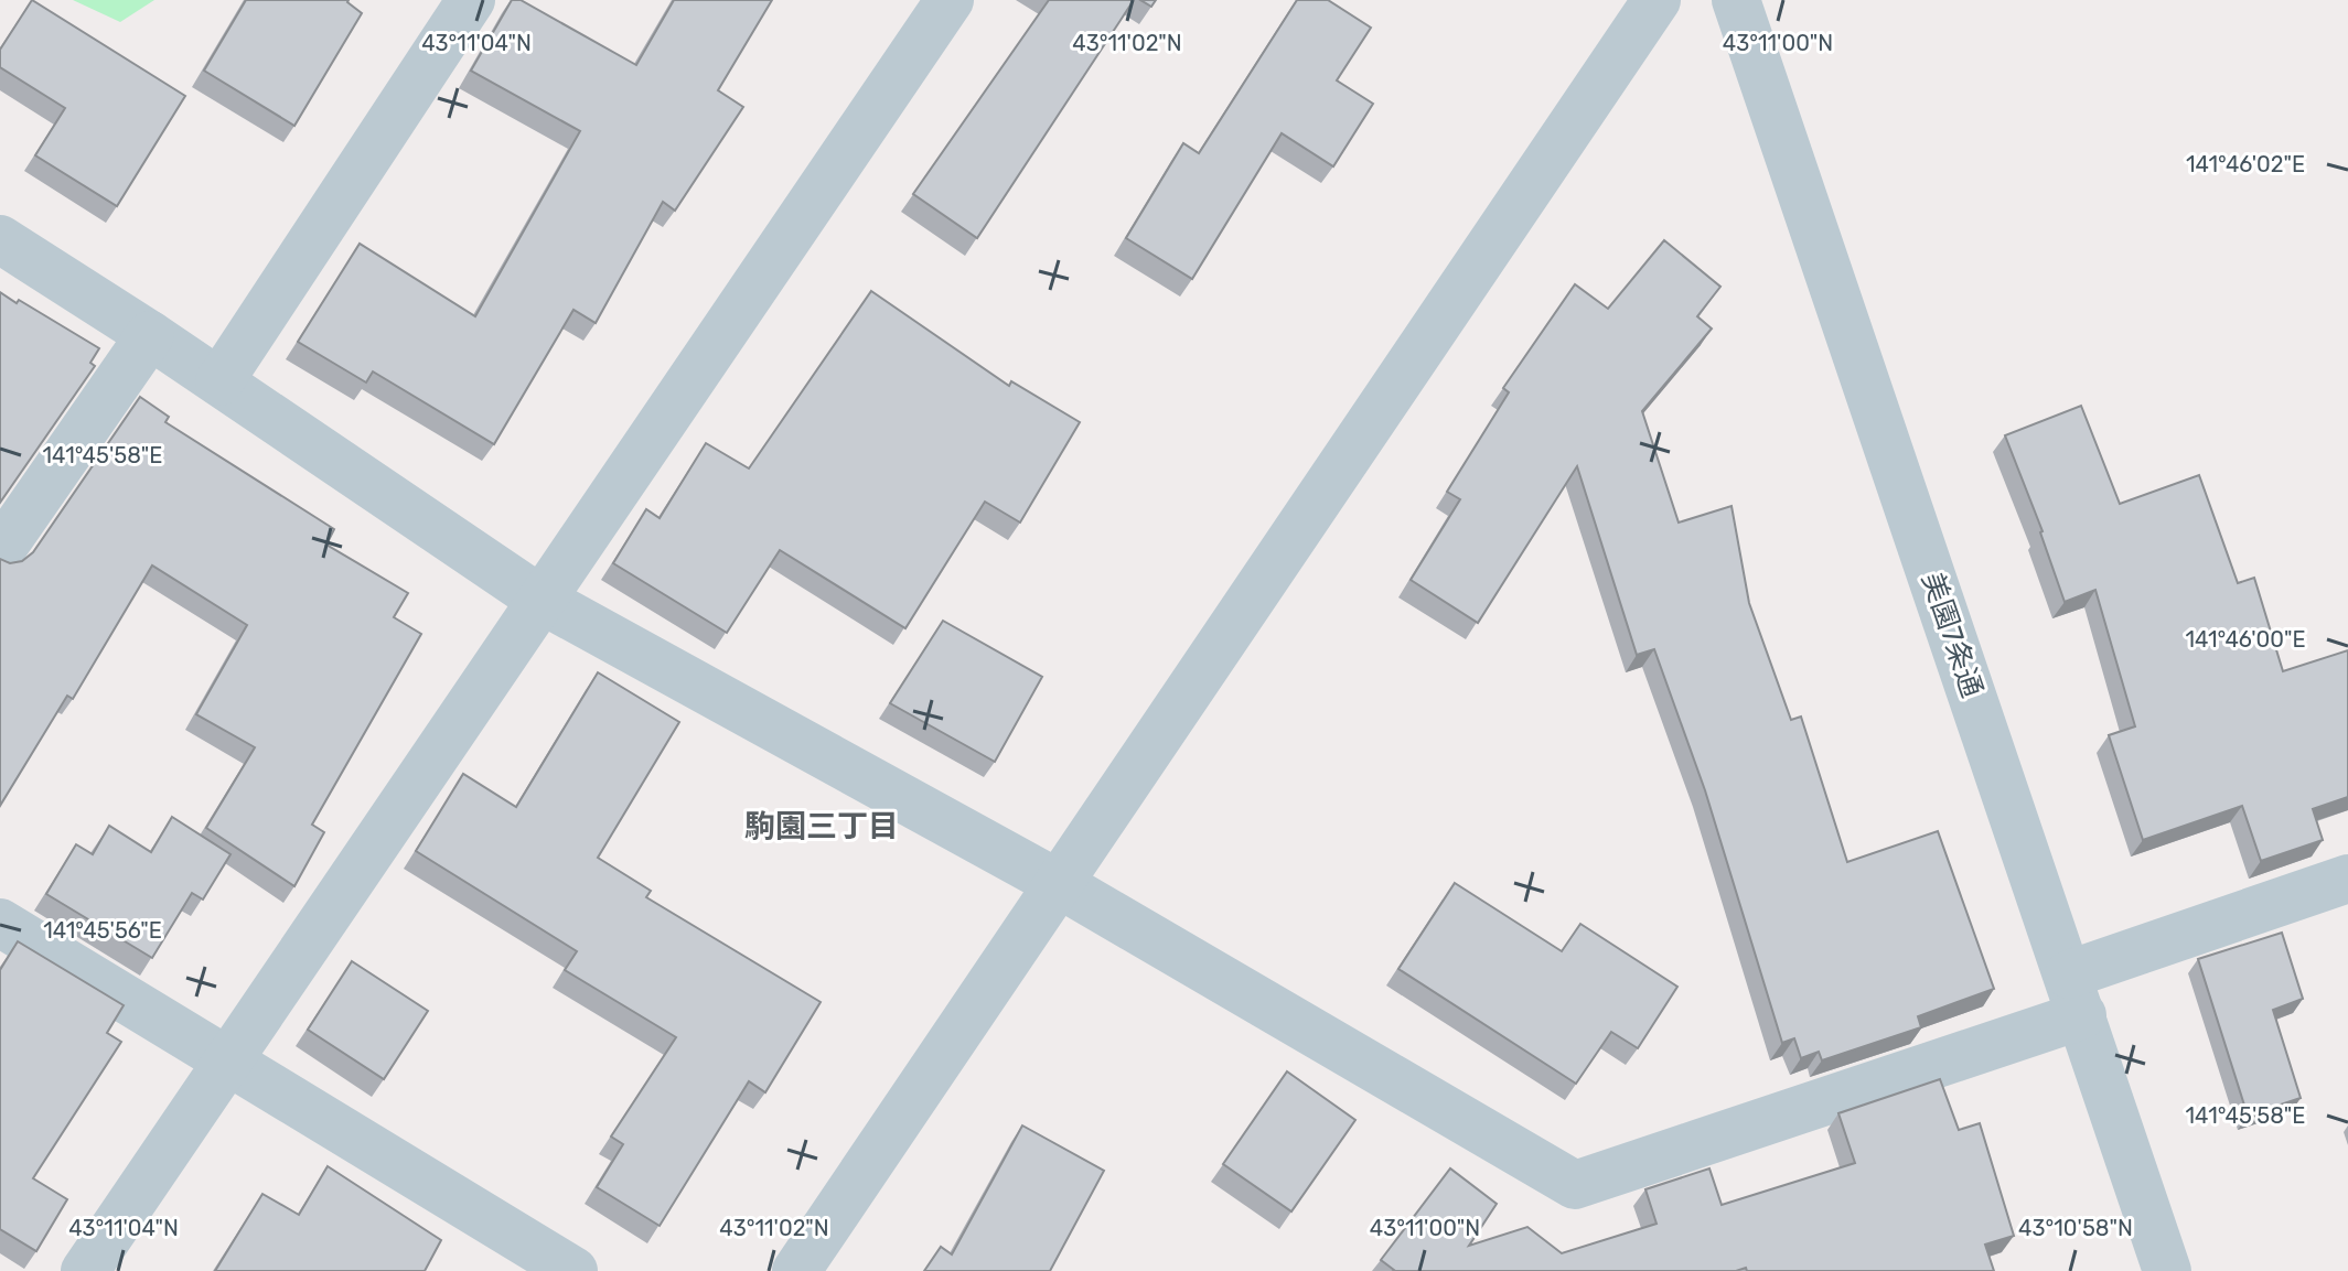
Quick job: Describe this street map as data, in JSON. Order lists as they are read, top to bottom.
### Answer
{
  "streets": {
    "street": ["美園7条通"]
  },
  "districts": ["駒園三丁目"],
  "coordinates": [
    "43°11'04\"N",
    "43°11'02\"N",
    "43°11'00\"N",
    "141°46'02\"E",
    "141°45'58\"E",
    "141°46'00\"E",
    "141°45'56\"E",
    "43°10'58\"N"
  ]
}
